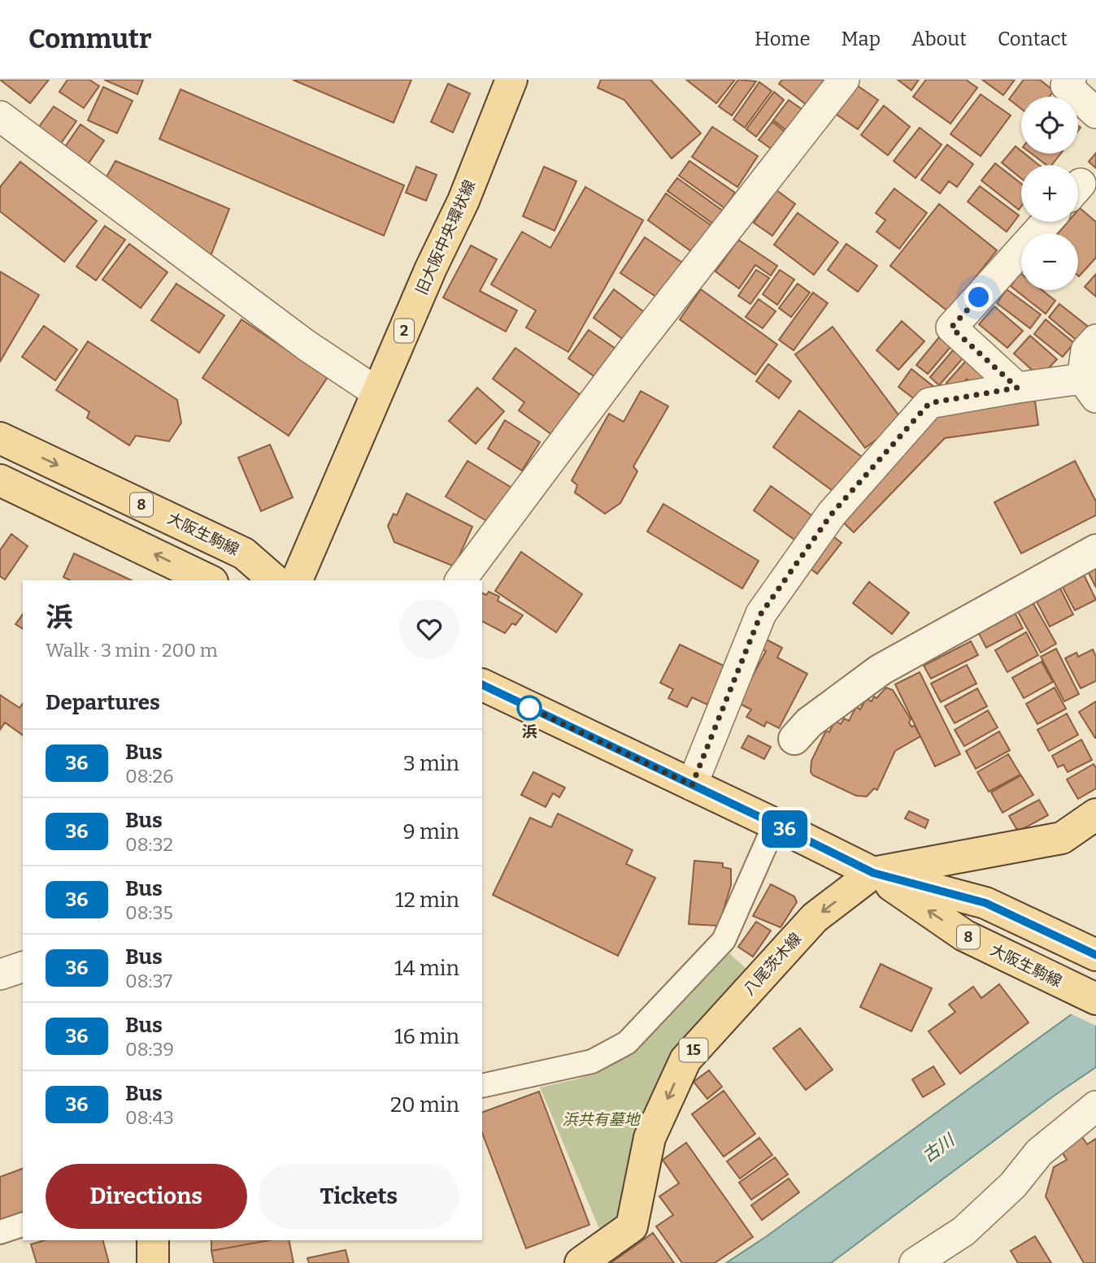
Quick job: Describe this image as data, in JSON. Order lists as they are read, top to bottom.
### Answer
{
  "streets": {
    "main road": [
      "旧大阪中央環状線",
      "2",
      "8",
      "大阪生駒線",
      "八尾茨木線",
      "15"
    ]
  },
  "crossings": [
    ["大阪生駒線", "八尾茨木線"]
  ],
  "one_way": ["八尾茨木線"],
  "water": ["古川"],
  "parks": ["浜共有墓地"],
  "places": ["浜"],
  "lines": ["bus line 36"],
  "page": {
    "header": "Commutr",
    "nav": [
      "Home",
      "Map",
      "About",
      "Contact"
    ],
    "on_map": "36",
    "map_buttons": ["+", "−"],
    "heading": [
      ["浜", "Walk · 3 min · 200 m"],
      "Departures"
    ],
    "list": [
      {
        "mark": "36",
        "name": "Bus",
        "note": "08:26",
        "value": "3 min"
      },
      {
        "mark": "36",
        "name": "Bus",
        "note": "08:32",
        "value": "9 min"
      },
      {
        "mark": "36",
        "name": "Bus",
        "note": "08:35",
        "value": "12 min"
      },
      {
        "mark": "36",
        "name": "Bus",
        "note": "08:37",
        "value": "14 min"
      },
      {
        "mark": "36",
        "name": "Bus",
        "note": "08:39",
        "value": "16 min"
      },
      {
        "mark": "36",
        "name": "Bus",
        "note": "08:43",
        "value": "20 min"
      }
    ],
    "buttons": ["Directions", "Tickets"]
  }
}
